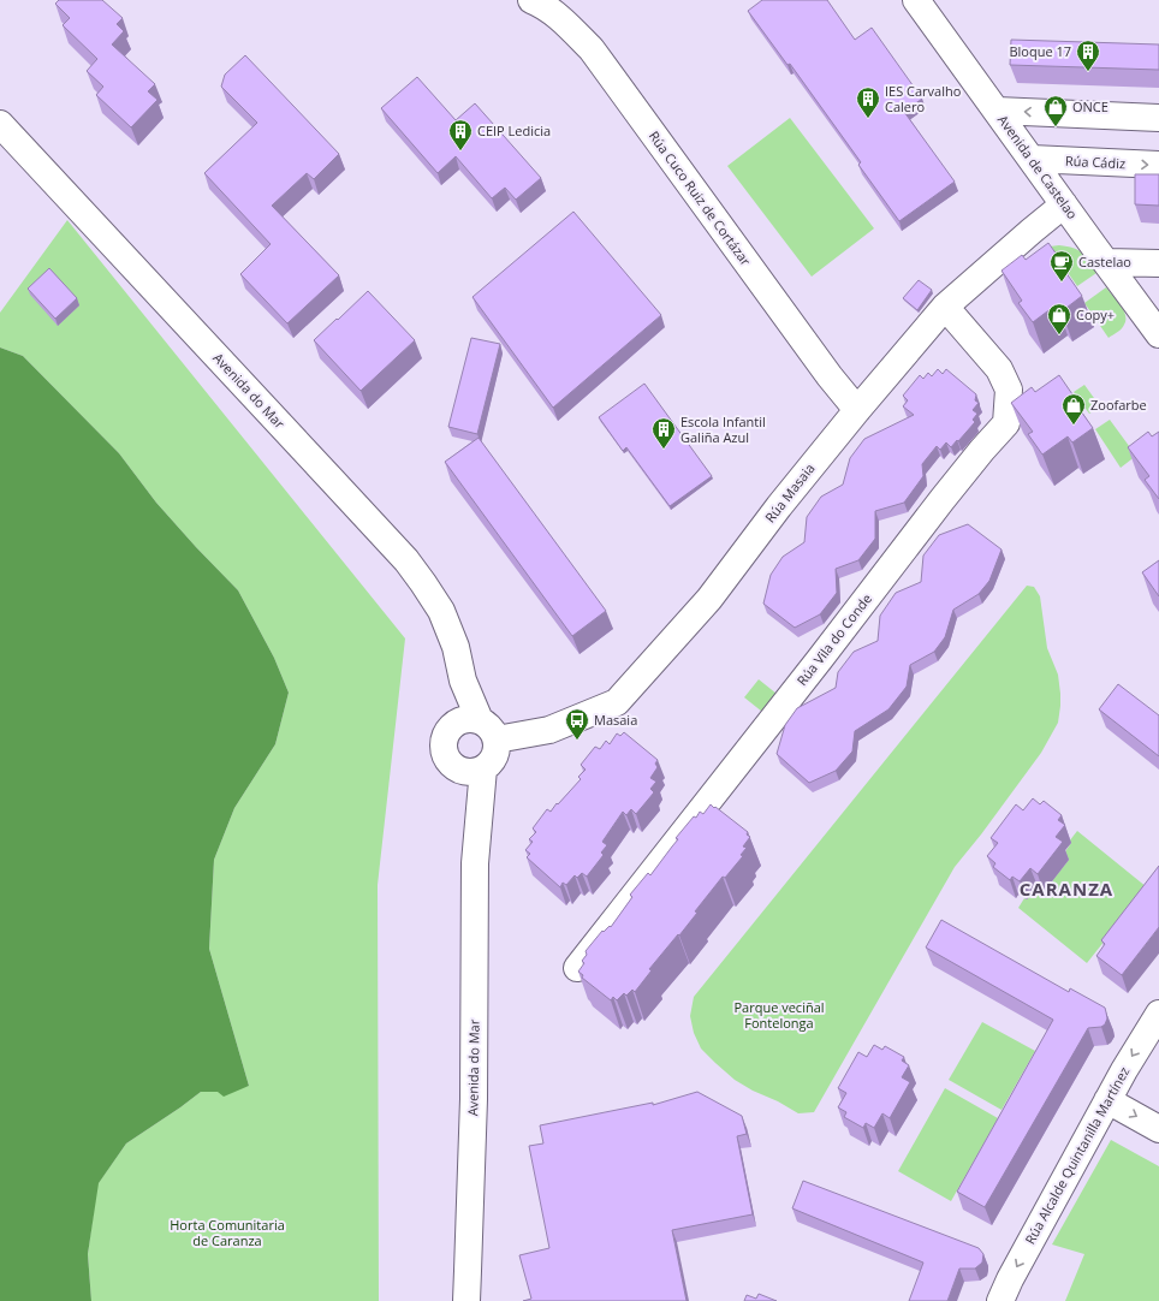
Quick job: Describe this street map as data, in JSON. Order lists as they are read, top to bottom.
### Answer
{
  "streets": {
    "street": [
      "Rúa Cádiz",
      "Avenida de Castelao",
      "Rúa Cuco Ruiz de Cortázar",
      "Avenida do Mar",
      "Rúa Masaia",
      "Rúa Vila do Conde",
      "Rúa Alcalde Quintanilla Martínez"
    ]
  },
  "crossings": [
    ["Rúa Cádiz", "Avenida de Castelao"],
    ["Avenida de Castelao", "Rúa Masaia"],
    ["Rúa Cuco Ruiz de Cortázar", "Rúa Masaia"],
    ["Avenida do Mar", "Rúa Masaia"],
    ["Rúa Masaia", "Rúa Vila do Conde"]
  ],
  "one_way": ["Rúa Alcalde Quintanilla Martínez"],
  "districts": ["CARANZA"],
  "parks": ["Parque veciñal Fontelonga", "Horta Comunitaria de Caranza"],
  "places": {
    "building": [
      "Bloque 17",
      "IES Carvalho Calero",
      "CEIP Ledicia",
      "Escola Infantil Galiña Azul"
    ],
    "shop": ["ONCE", "Copy+", "Zoofarbe"],
    "cafe": ["Castelao"],
    "bus stop": ["Masaia"]
  }
}
